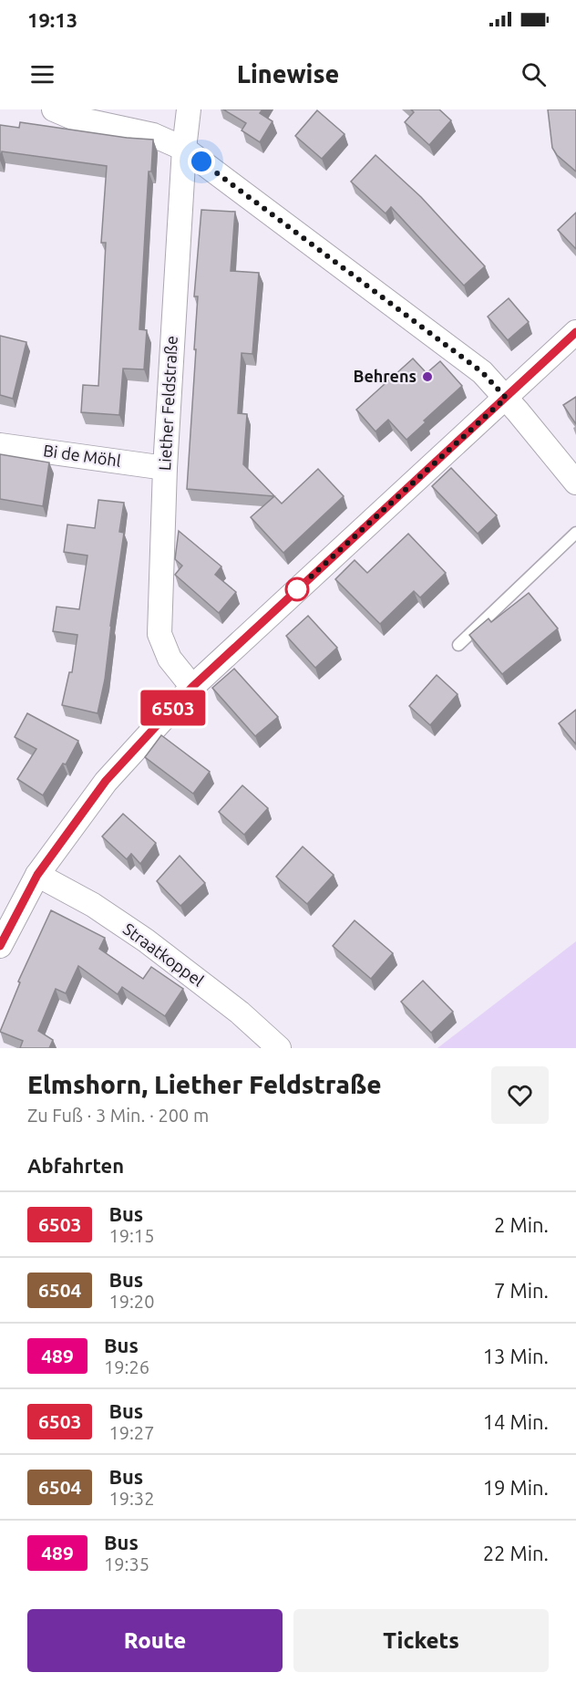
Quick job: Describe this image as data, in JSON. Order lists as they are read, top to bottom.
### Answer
{
  "streets": {
    "street": ["Liether Feldstraße", "Bi de Möhl", "Straatkoppel"]
  },
  "crossings": [
    ["Liether Feldstraße", "Bi de Möhl"]
  ],
  "places": ["Behrens"],
  "lines": ["bus line 6503"],
  "page": {
    "status": "19:13",
    "header": "Linewise",
    "on_map": "6503",
    "heading": [
      ["Elmshorn, Liether Feldstraße", "Zu Fuß · 3 Min. · 200 m"],
      "Abfahrten"
    ],
    "list": [
      {
        "mark": "6503",
        "name": "Bus",
        "note": "19:15",
        "value": "2 Min."
      },
      {
        "mark": "6504",
        "name": "Bus",
        "note": "19:20",
        "value": "7 Min."
      },
      {
        "mark": "489",
        "name": "Bus",
        "note": "19:26",
        "value": "13 Min."
      },
      {
        "mark": "6503",
        "name": "Bus",
        "note": "19:27",
        "value": "14 Min."
      },
      {
        "mark": "6504",
        "name": "Bus",
        "note": "19:32",
        "value": "19 Min."
      },
      {
        "mark": "489",
        "name": "Bus",
        "note": "19:35",
        "value": "22 Min."
      }
    ],
    "buttons": ["Route", "Tickets"]
  }
}
